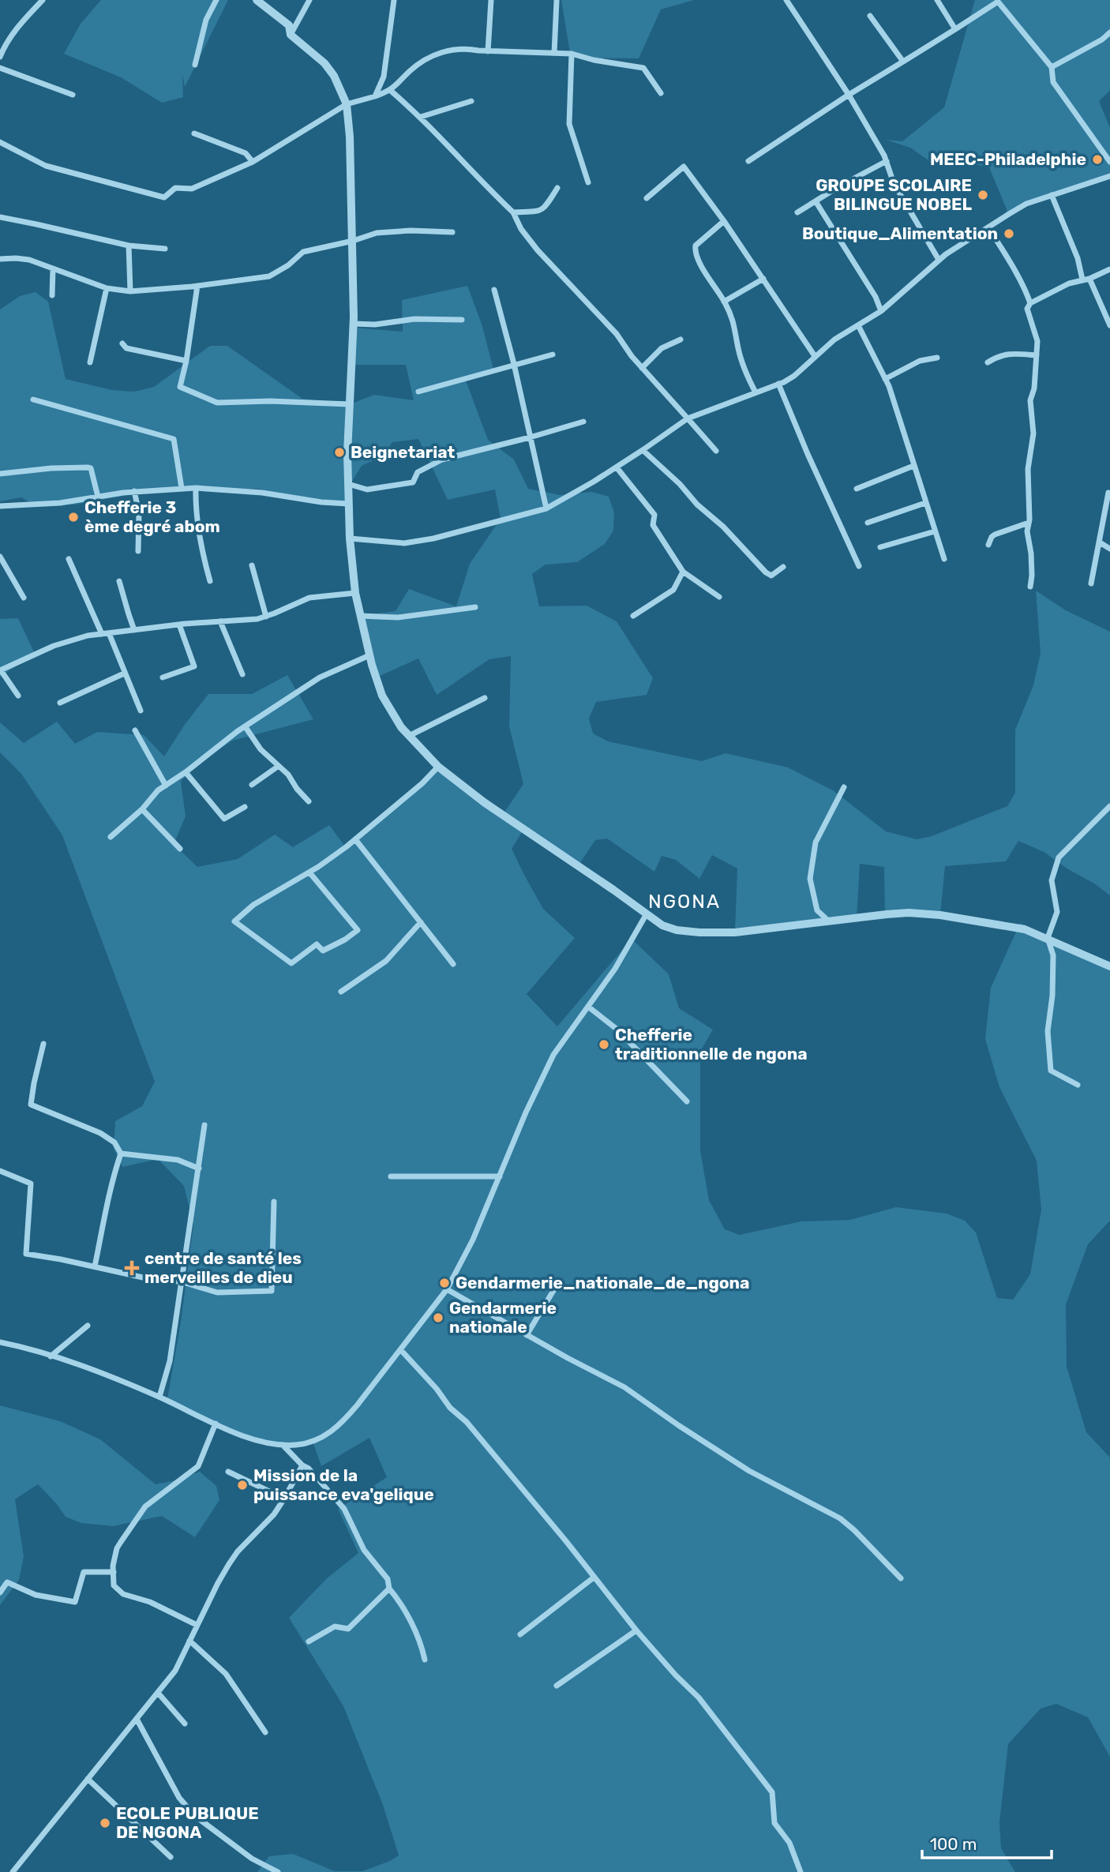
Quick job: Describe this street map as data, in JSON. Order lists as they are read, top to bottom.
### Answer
{
  "districts": ["NGONA"],
  "places": {
    "other": [
      "MEEC-Philadelphie",
      "GROUPE SCOLAIRE BILINGUE NOBEL",
      "Boutique_Alimentation",
      "Beignetariat",
      "Chefferie 3 ème degré abom",
      "Chefferie traditionnelle de ngona",
      "Gendarmerie_nationale_de_ngona",
      "Gendarmerie nationale",
      "Mission de la puissance eva'gelique",
      "ECOLE PUBLIQUE DE NGONA"
    ],
    "health": ["centre de santé les merveilles de dieu"]
  },
  "scale_bar": "100 m"
}
